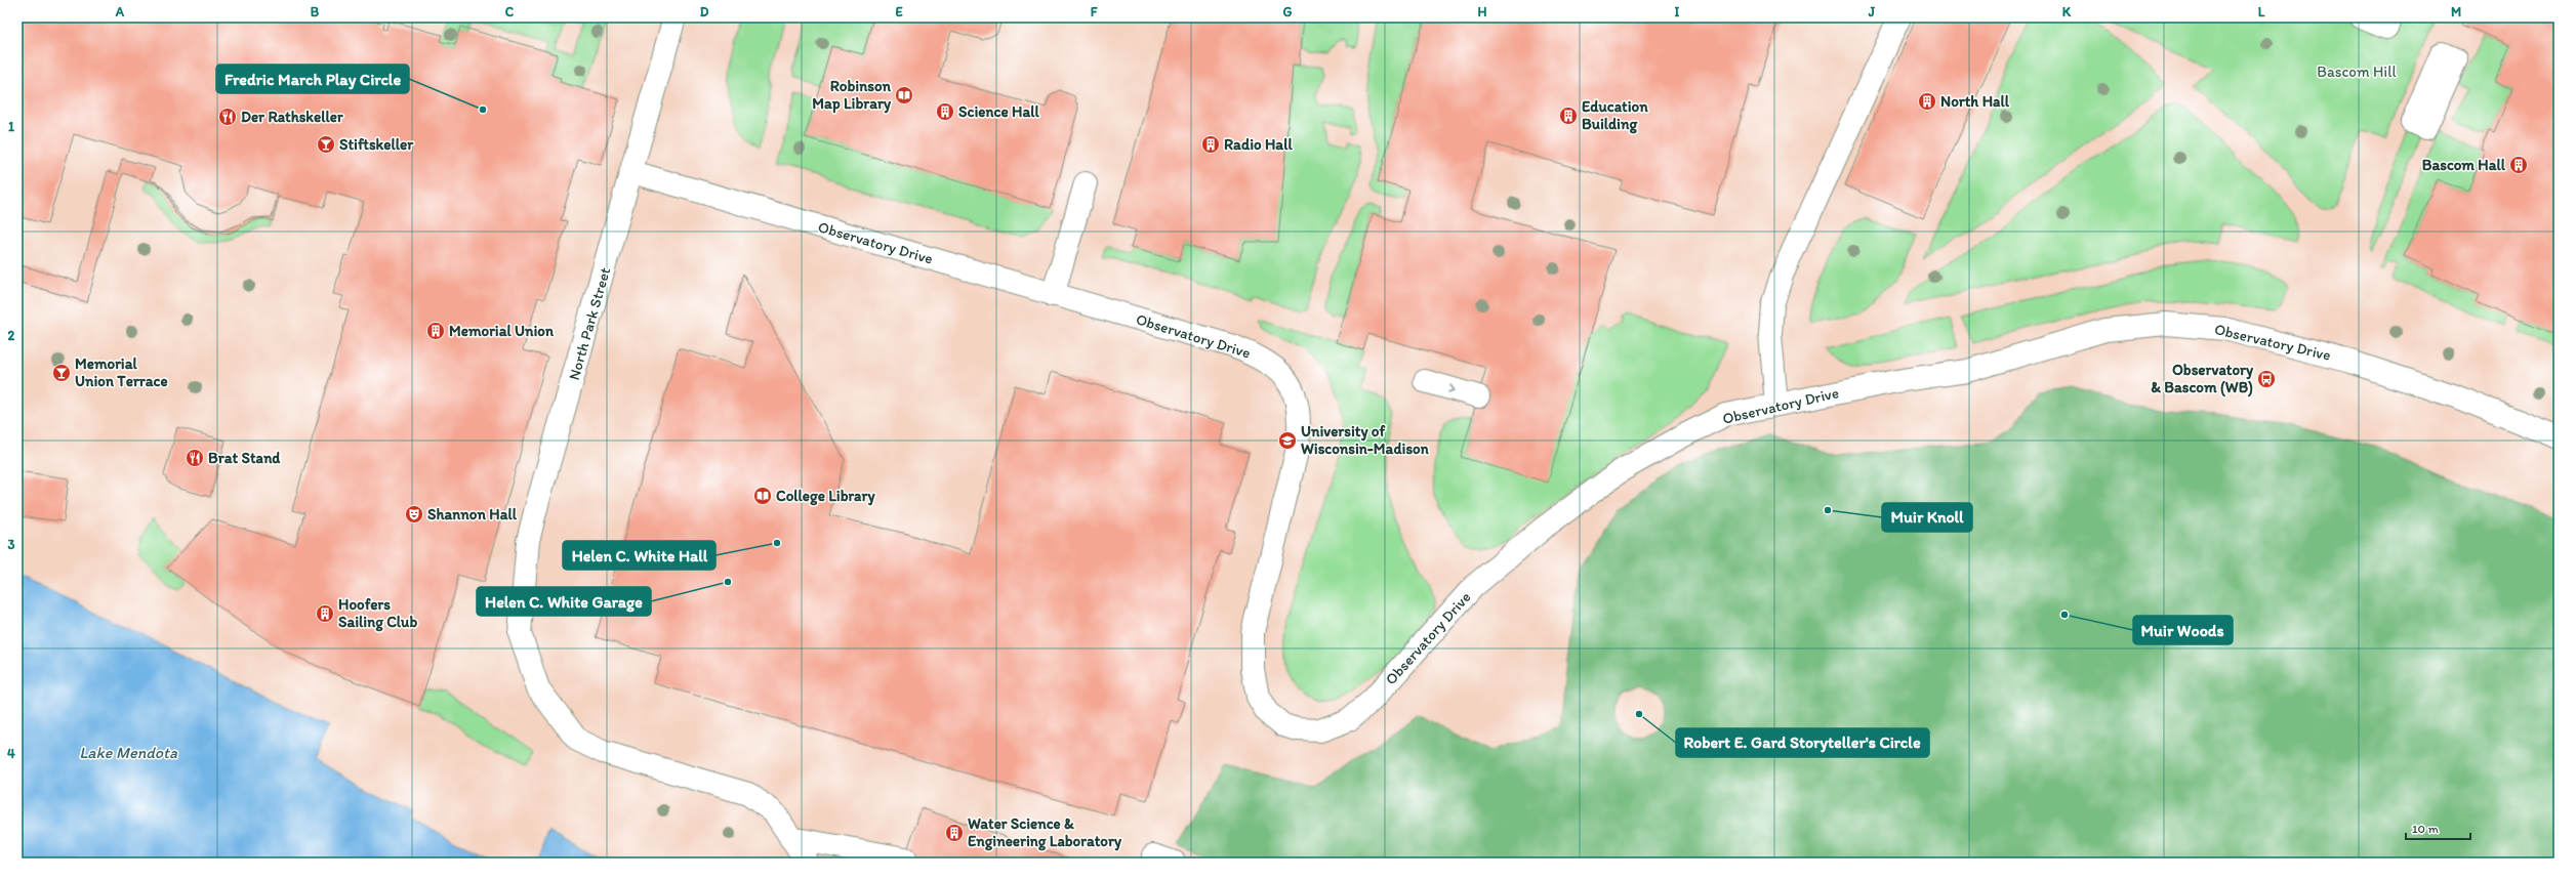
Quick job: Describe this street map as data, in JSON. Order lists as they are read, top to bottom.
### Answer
{
  "streets": {
    "street": ["Observatory Drive", "North Park Street"]
  },
  "crossings": [
    ["Observatory Drive", "North Park Street"]
  ],
  "water": ["Lake Mendota"],
  "parks": ["Bascom Hill"],
  "places": {
    "library": ["Robinson Map Library", "College Library"],
    "building": [
      "North Hall",
      "Science Hall",
      "Education Building",
      "Radio Hall",
      "Bascom Hall",
      "Memorial Union",
      "Hoofers Sailing Club",
      "Water Science & Engineering Laboratory"
    ],
    "other": [
      "Fredric March Play Circle",
      "Muir Knoll",
      "Helen C. White Hall",
      "Helen C. White Garage",
      "Muir Woods",
      "Robert E. Gard Storyteller's Circle"
    ],
    "restaurant": ["Der Rathskeller", "Brat Stand"],
    "bar": ["Stiftskeller", "Memorial Union Terrace"],
    "bus stop": ["Observatory & Bascom (WB)"],
    "school or university": ["University of Wisconsin-Madison"],
    "theatre": ["Shannon Hall"]
  },
  "scale_bar": "10 m",
  "grid": {
    "columns": [
      "A",
      "B",
      "C",
      "D",
      "E",
      "F",
      "G",
      "H",
      "I",
      "J",
      "K",
      "L",
      "M"
    ],
    "rows": [
      "1",
      "2",
      "3",
      "4"
    ]
  }
}
